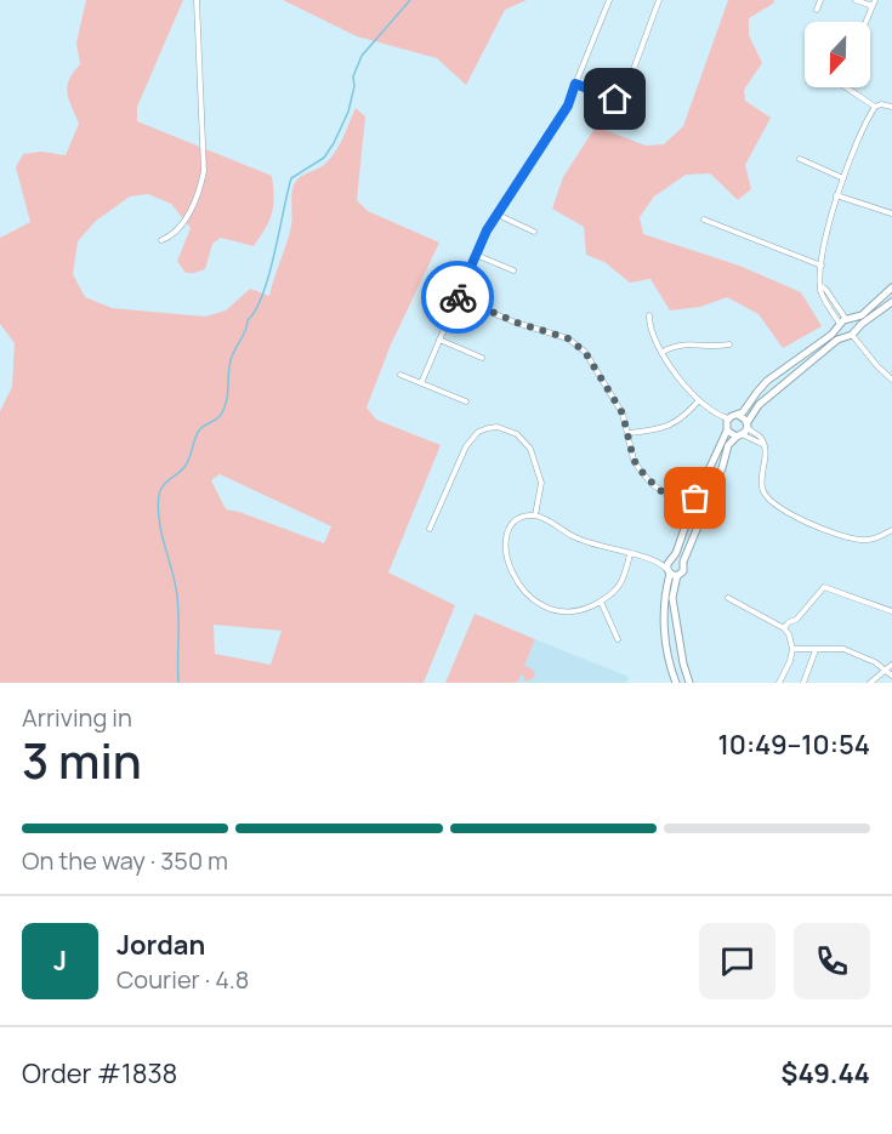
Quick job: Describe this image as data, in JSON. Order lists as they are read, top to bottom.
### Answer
{
  "north": "bottom",
  "page": {
    "heading": ["3 min", "Arriving in", "10:49–10:54"],
    "panel": [
      "Jordan",
      "Courier · 4.8",
      "Order #1838",
      "$49.44"
    ],
    "bar": "On the way · 350 m",
    "round": "J"
  }
}
